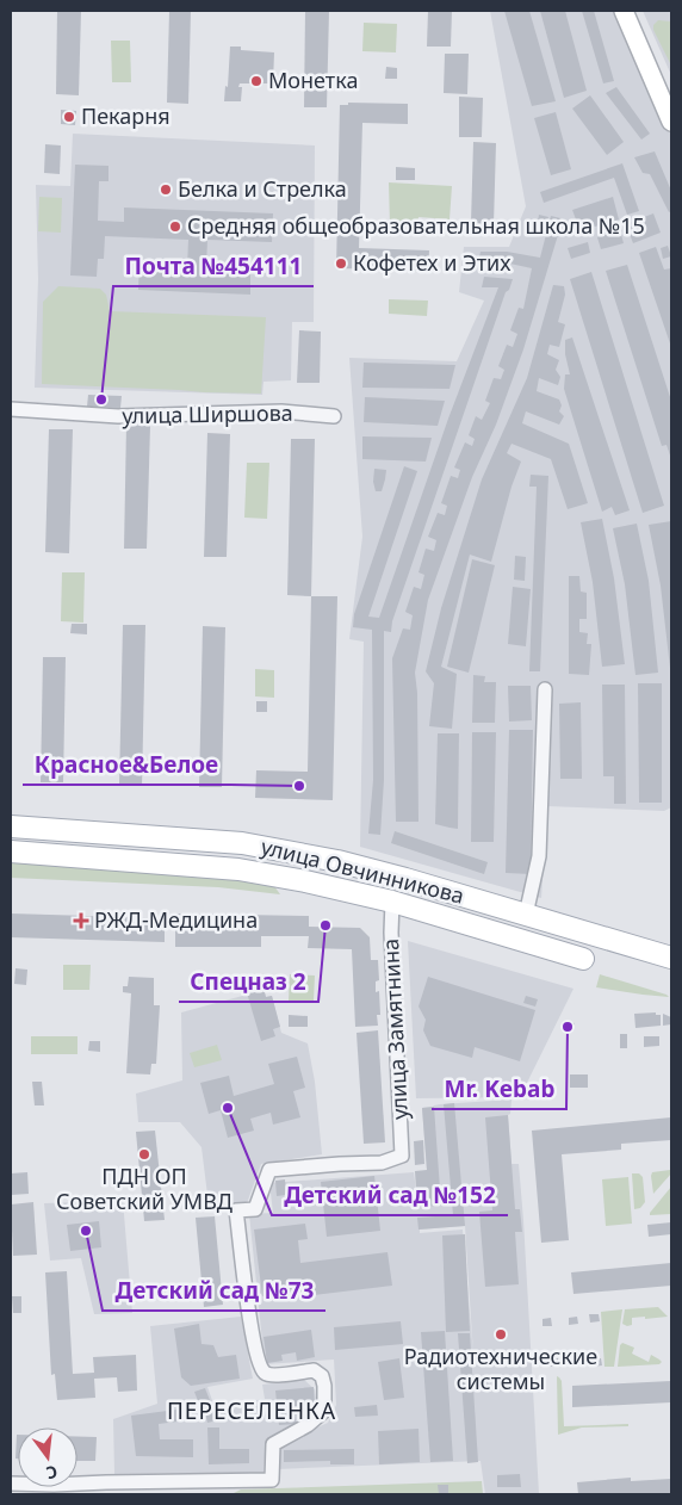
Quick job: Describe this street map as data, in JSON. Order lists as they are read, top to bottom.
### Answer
{
  "streets": {
    "main road": ["улица Овчинникова"],
    "street": ["улица Ширшова", "улица Замятнина"]
  },
  "crossings": [
    ["улица Овчинникова", "улица Замятнина"]
  ],
  "districts": ["ПЕРЕСЕЛЕНКА"],
  "places": {
    "other": [
      "Монетка",
      "Пекарня",
      "Белка и Стрелка",
      "Средняя общеобразовательная школа №15",
      "Кофетех и Этих",
      "Почта №454111",
      "Красное&Белое",
      "Спецназ 2",
      "Mr. Kebab",
      "Детский сад №152",
      "ПДН ОП Советский УМВД",
      "Детский сад №73",
      "Радиотехнические системы"
    ],
    "health": ["РЖД-Медицина"]
  },
  "north": "bottom"
}
